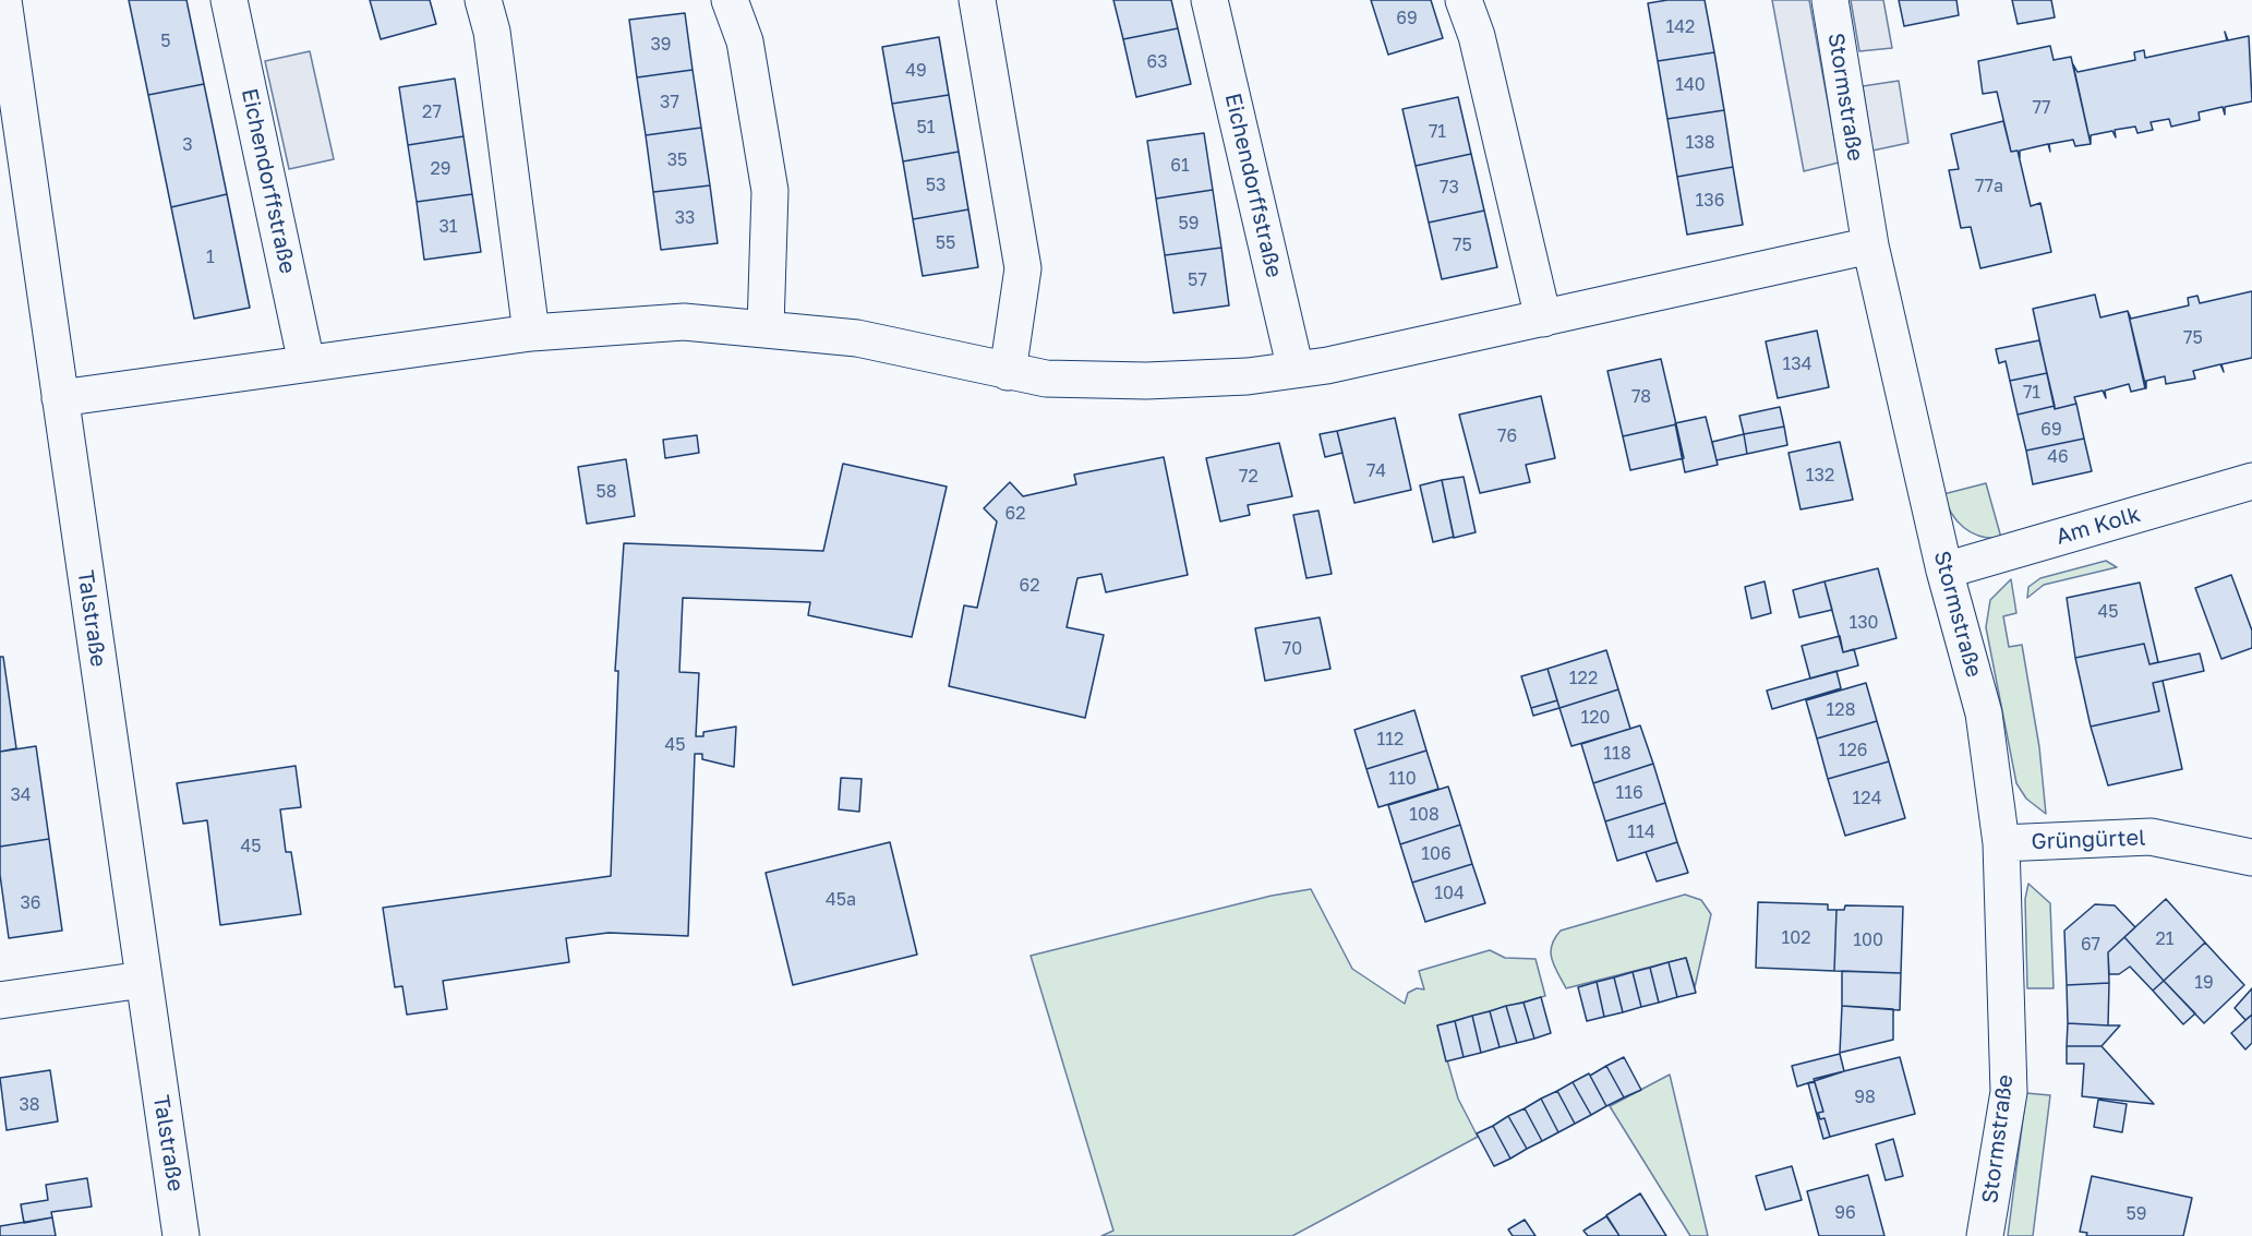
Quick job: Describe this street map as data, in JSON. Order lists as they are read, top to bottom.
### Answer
{
  "streets": {
    "street": [
      "Stormstraße",
      "Eichendorffstraße",
      "Am Kolk",
      "Talstraße",
      "Grüngürtel"
    ]
  },
  "crossings": [
    ["Stormstraße", "Am Kolk"],
    ["Stormstraße", "Grüngürtel"]
  ],
  "house_numbers": [
    "69",
    "142",
    "5",
    "39",
    "63",
    "49",
    "140",
    "37",
    "77",
    "27",
    "51",
    "71",
    "138",
    "3",
    "35",
    "61",
    "29",
    "53",
    "77a",
    "73",
    "136",
    "33",
    "59",
    "31",
    "55",
    "75",
    "1",
    "57",
    "75",
    "134",
    "71",
    "78",
    "69",
    "76",
    "46",
    "74",
    "132",
    "72",
    "58",
    "62",
    "62",
    "45",
    "130",
    "70",
    "122",
    "128",
    "120",
    "112",
    "45",
    "126",
    "118",
    "110",
    "116",
    "34",
    "124",
    "108",
    "114",
    "45",
    "106",
    "104",
    "45a",
    "36",
    "102",
    "21",
    "100",
    "67",
    "19",
    "98",
    "38",
    "96",
    "59"
  ]
}
